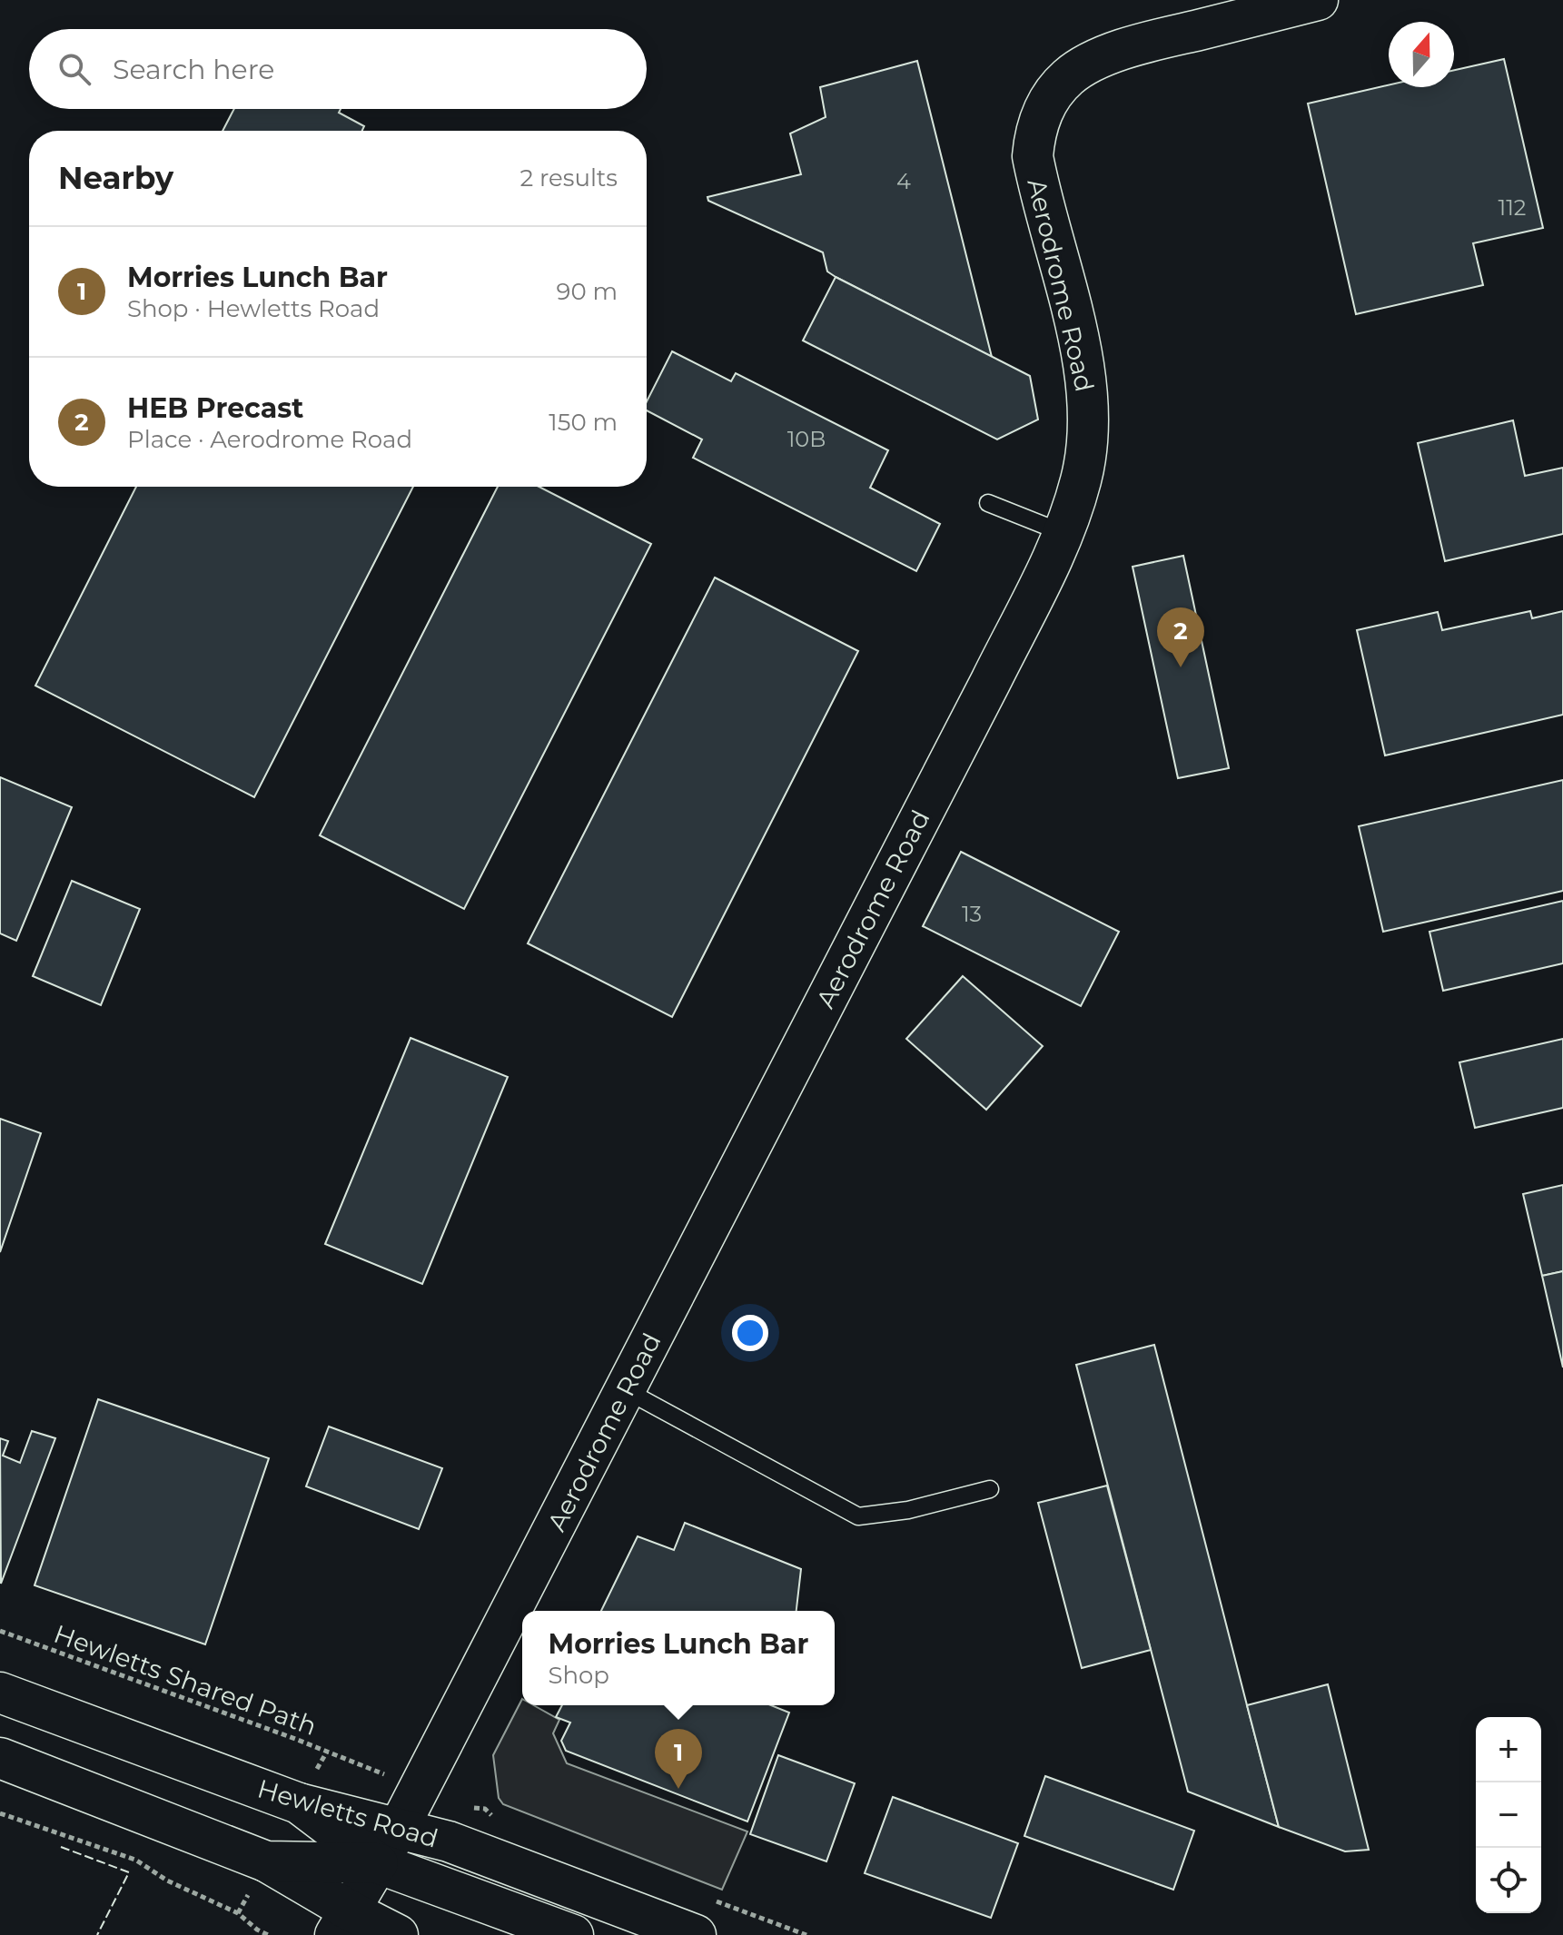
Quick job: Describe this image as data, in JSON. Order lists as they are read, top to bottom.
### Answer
{
  "streets": {
    "main road": ["Aerodrome Road", "Hewletts Road"],
    "path": ["Hewletts Shared Path"]
  },
  "crossings": [
    ["Aerodrome Road", "Hewletts Road"]
  ],
  "house_numbers": [
    "4",
    "112",
    "10B",
    "13"
  ],
  "north": "top",
  "page": {
    "search": "Search here",
    "heading": ["Nearby", "2 results"],
    "list": [
      {
        "mark": "1",
        "name": "Morries Lunch Bar",
        "note": "Shop · Hewletts Road",
        "value": "90 m"
      },
      {
        "mark": "2",
        "name": "HEB Precast",
        "note": "Place · Aerodrome Road",
        "value": "150 m"
      }
    ],
    "pins": ["2", "1"],
    "popup": ["Morries Lunch Bar", "Shop"],
    "map_buttons": ["+", "−"]
  }
}
